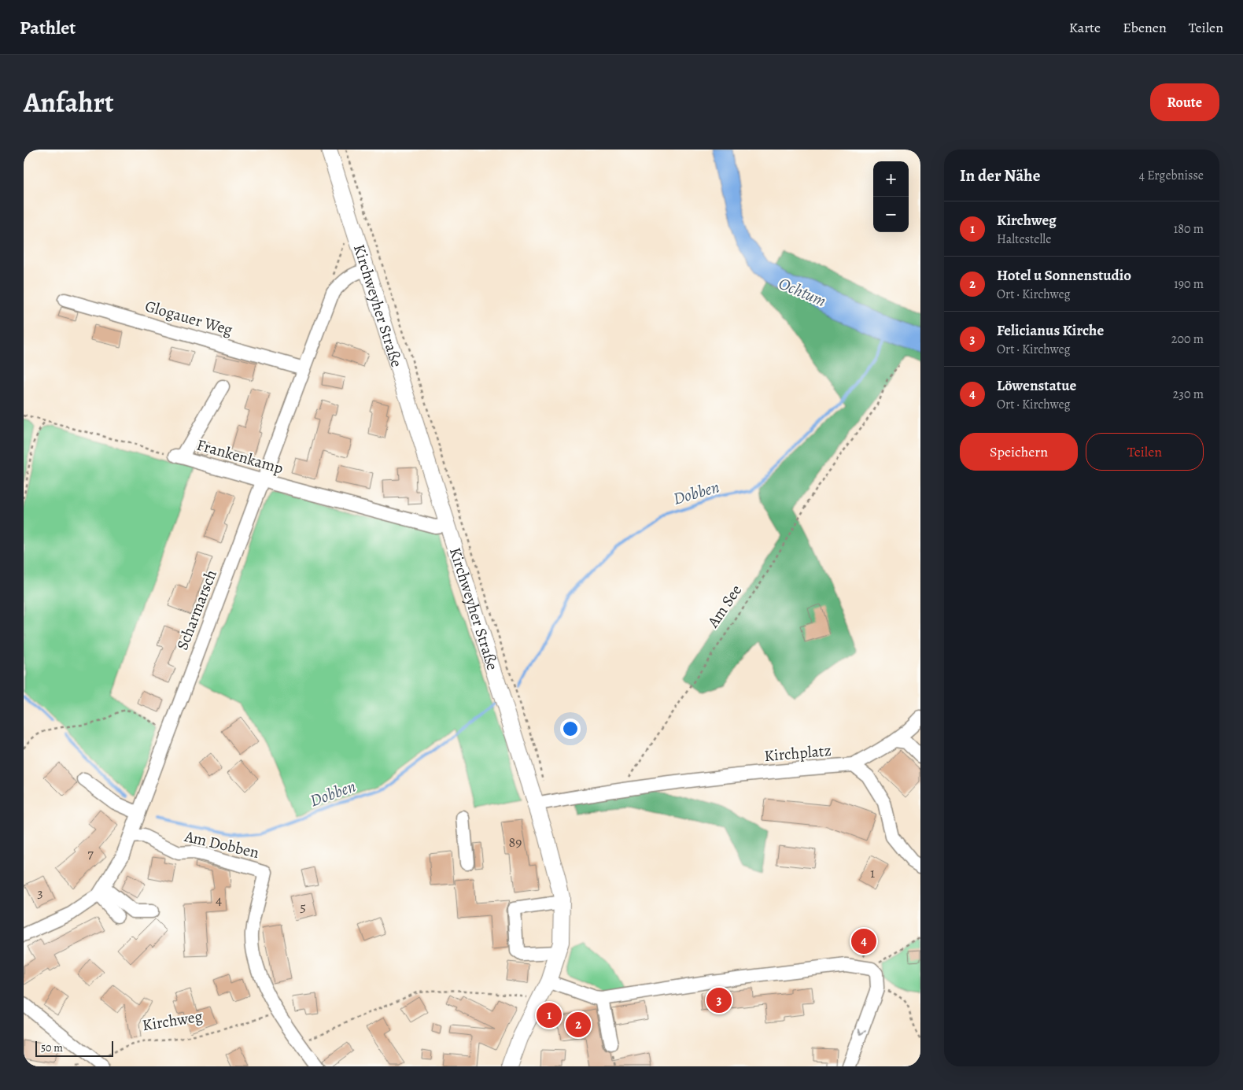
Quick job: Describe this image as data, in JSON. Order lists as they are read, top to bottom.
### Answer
{
  "streets": {
    "main road": ["Kirchweyher Straße"],
    "street": [
      "Glogauer Weg",
      "Frankenkamp",
      "Scharmarsch",
      "Kirchplatz",
      "Am Dobben"
    ],
    "path": ["Am See", "Kirchweg"]
  },
  "crossings": [
    ["Kirchweyher Straße", "Frankenkamp"],
    ["Kirchweyher Straße", "Scharmarsch"],
    ["Glogauer Weg", "Scharmarsch"],
    ["Frankenkamp", "Scharmarsch"],
    ["Am See", "Kirchplatz"],
    ["Scharmarsch", "Am Dobben"],
    ["Am Dobben", "Kirchweg"]
  ],
  "water": ["Ochtum", "Dobben"],
  "house_numbers": [
    "89",
    "7",
    "1",
    "3",
    "4",
    "5"
  ],
  "scale_bar": "50 m",
  "page": {
    "header": "Pathlet",
    "nav": ["Karte", "Ebenen", "Teilen"],
    "title": "Anfahrt",
    "buttons": [
      "Route",
      ["Speichern", "Teilen"]
    ],
    "heading": ["In der Nähe", "4 Ergebnisse"],
    "map_buttons": ["+", "−"],
    "list": [
      {
        "mark": "1",
        "name": "Kirchweg",
        "note": "Haltestelle",
        "value": "180 m"
      },
      {
        "mark": "2",
        "name": "Hotel u Sonnenstudio",
        "note": "Ort · Kirchweg",
        "value": "190 m"
      },
      {
        "mark": "3",
        "name": "Felicianus Kirche",
        "note": "Ort · Kirchweg",
        "value": "200 m"
      },
      {
        "mark": "4",
        "name": "Löwenstatue",
        "note": "Ort · Kirchweg",
        "value": "230 m"
      }
    ],
    "pins": [
      "4",
      "3",
      "1",
      "2"
    ],
    "scale": "50 m"
  }
}
